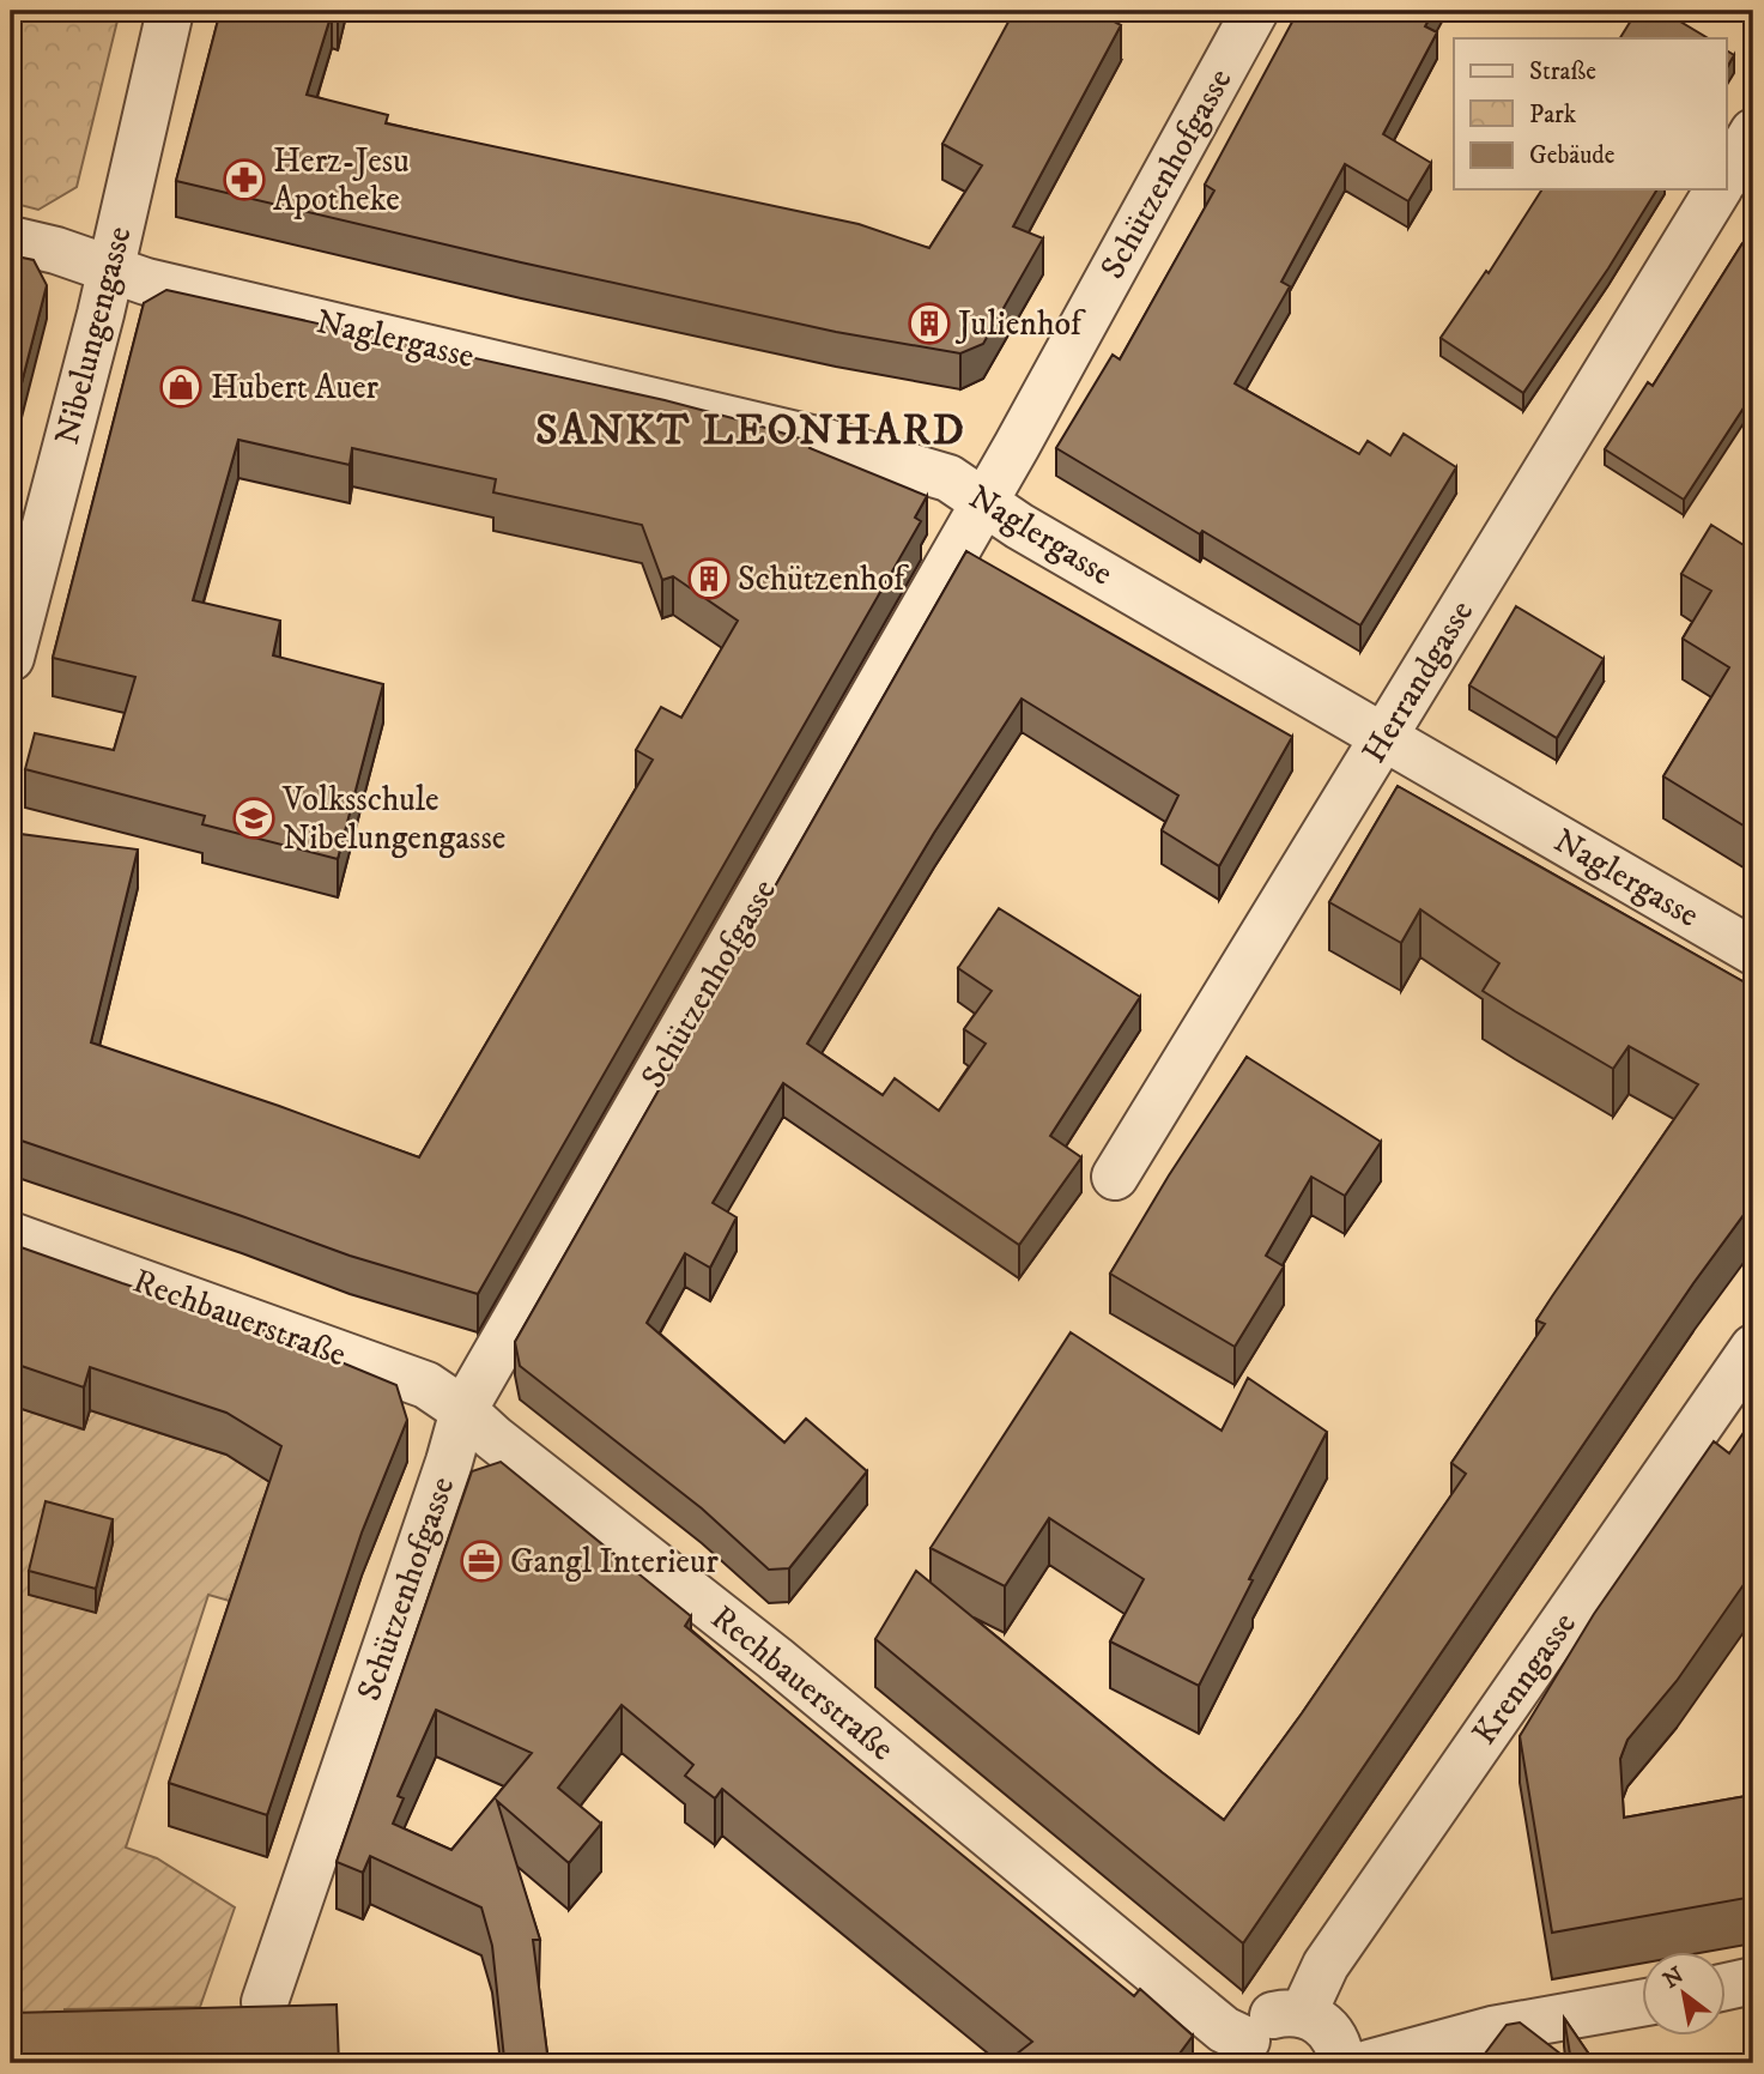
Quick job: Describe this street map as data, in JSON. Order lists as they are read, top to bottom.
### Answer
{
  "streets": {
    "street": [
      "Schützenhofgasse",
      "Nibelungengasse",
      "Naglergasse",
      "Herrandgasse",
      "Rechbauerstraße",
      "Krenngasse"
    ]
  },
  "crossings": [
    ["Schützenhofgasse", "Naglergasse"],
    ["Schützenhofgasse", "Rechbauerstraße"],
    ["Nibelungengasse", "Naglergasse"],
    ["Naglergasse", "Herrandgasse"]
  ],
  "districts": ["SANKT LEONHARD"],
  "places": {
    "pharmacy": ["Herz-Jesu Apotheke"],
    "building": ["Julienhof", "Schützenhof"],
    "shop": ["Hubert Auer"],
    "school or university": ["Volksschule Nibelungengasse"],
    "office": ["Gangl Interieur"]
  },
  "legend": ["Straße", "Park", "Gebäude"],
  "north": "top left"
}
